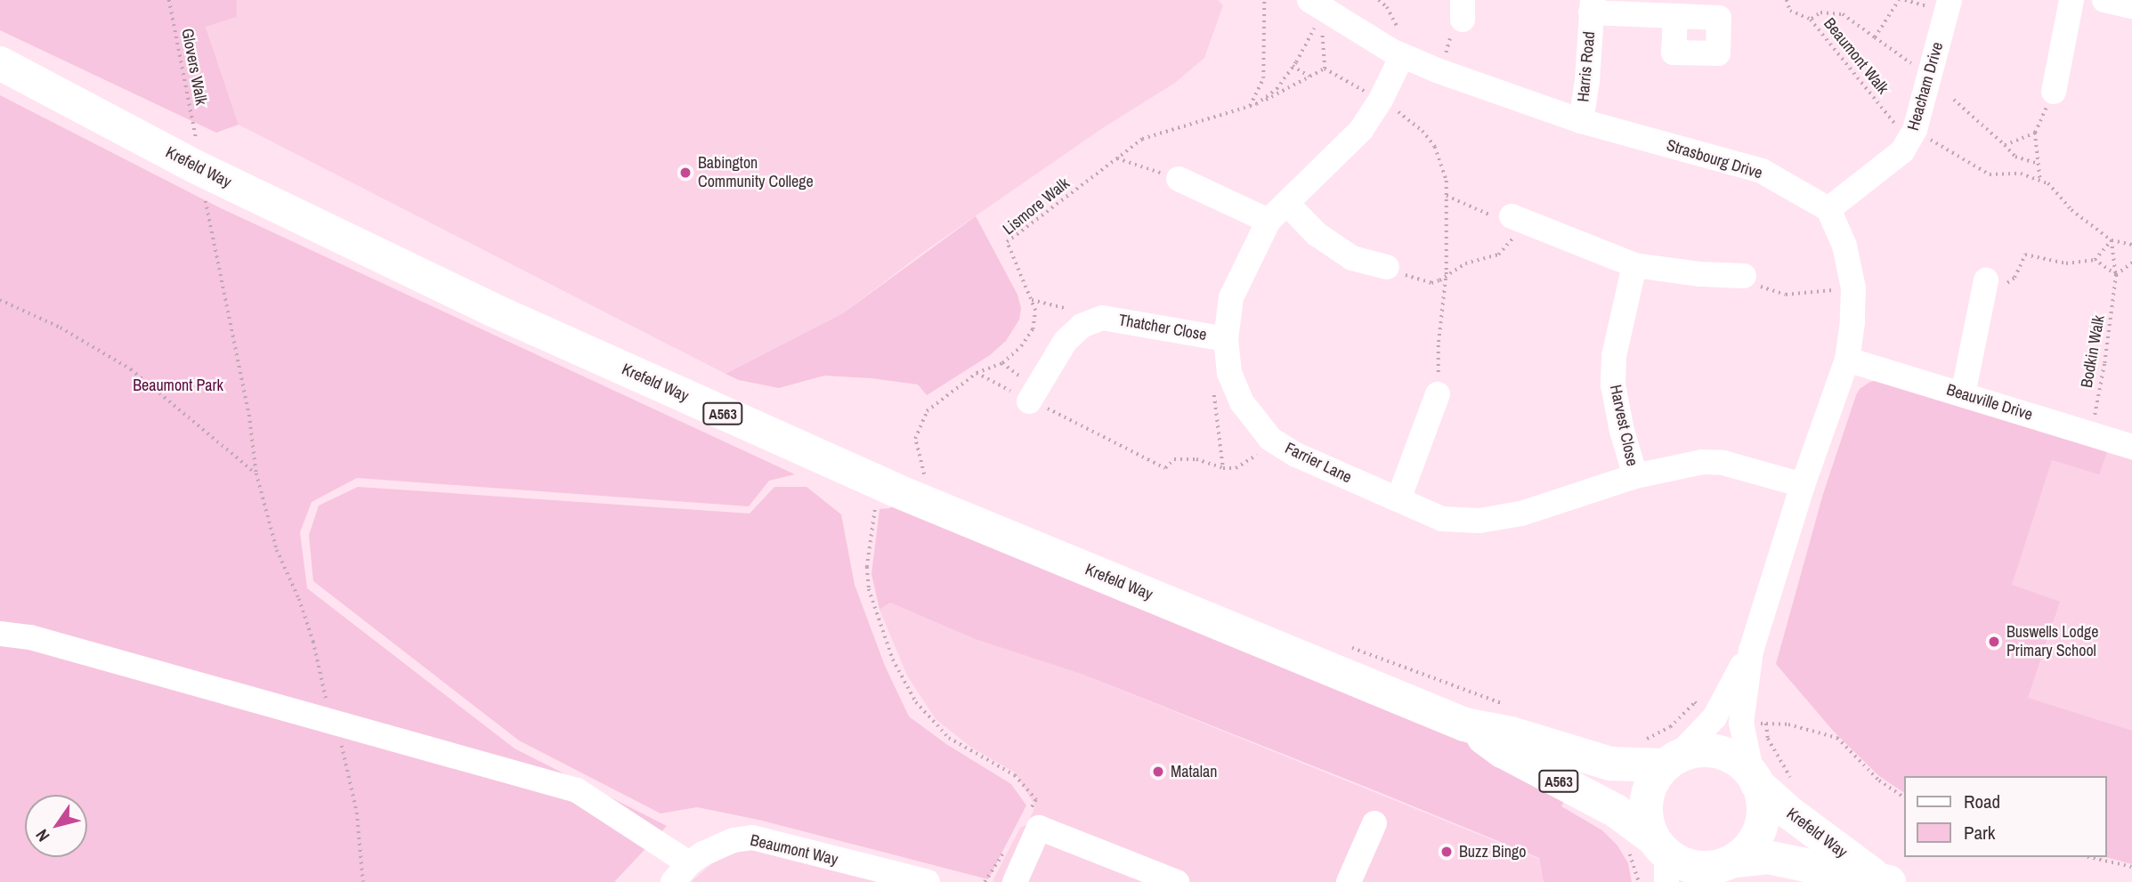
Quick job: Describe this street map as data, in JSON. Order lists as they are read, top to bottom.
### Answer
{
  "streets": {
    "highway": ["Krefeld Way", "A563"],
    "street": [
      "Harris Road",
      "Heacham Drive",
      "Strasbourg Drive",
      "Thatcher Close",
      "Beauville Drive",
      "Harvest Close",
      "Farrier Lane",
      "Beaumont Way"
    ],
    "path": [
      "Beaumont Walk",
      "Glovers Walk",
      "Lismore Walk",
      "Bodkin Walk"
    ]
  },
  "crossings": [
    ["Beaumont Walk", "Heacham Drive"],
    ["Beaumont Walk", "Bodkin Walk"],
    ["Harris Road", "Strasbourg Drive"],
    ["Heacham Drive", "Strasbourg Drive"],
    ["Strasbourg Drive", "Lismore Walk"],
    ["Strasbourg Drive", "Farrier Lane"],
    ["Thatcher Close", "Farrier Lane"],
    ["Bodkin Walk", "Beauville Drive"],
    ["Harvest Close", "Farrier Lane"]
  ],
  "parks": ["Beaumont Park"],
  "places": [
    "Babington Community College",
    "Buswells Lodge Primary School",
    "Matalan",
    "Buzz Bingo"
  ],
  "legend": ["Road", "Park"],
  "north": "bottom left"
}
